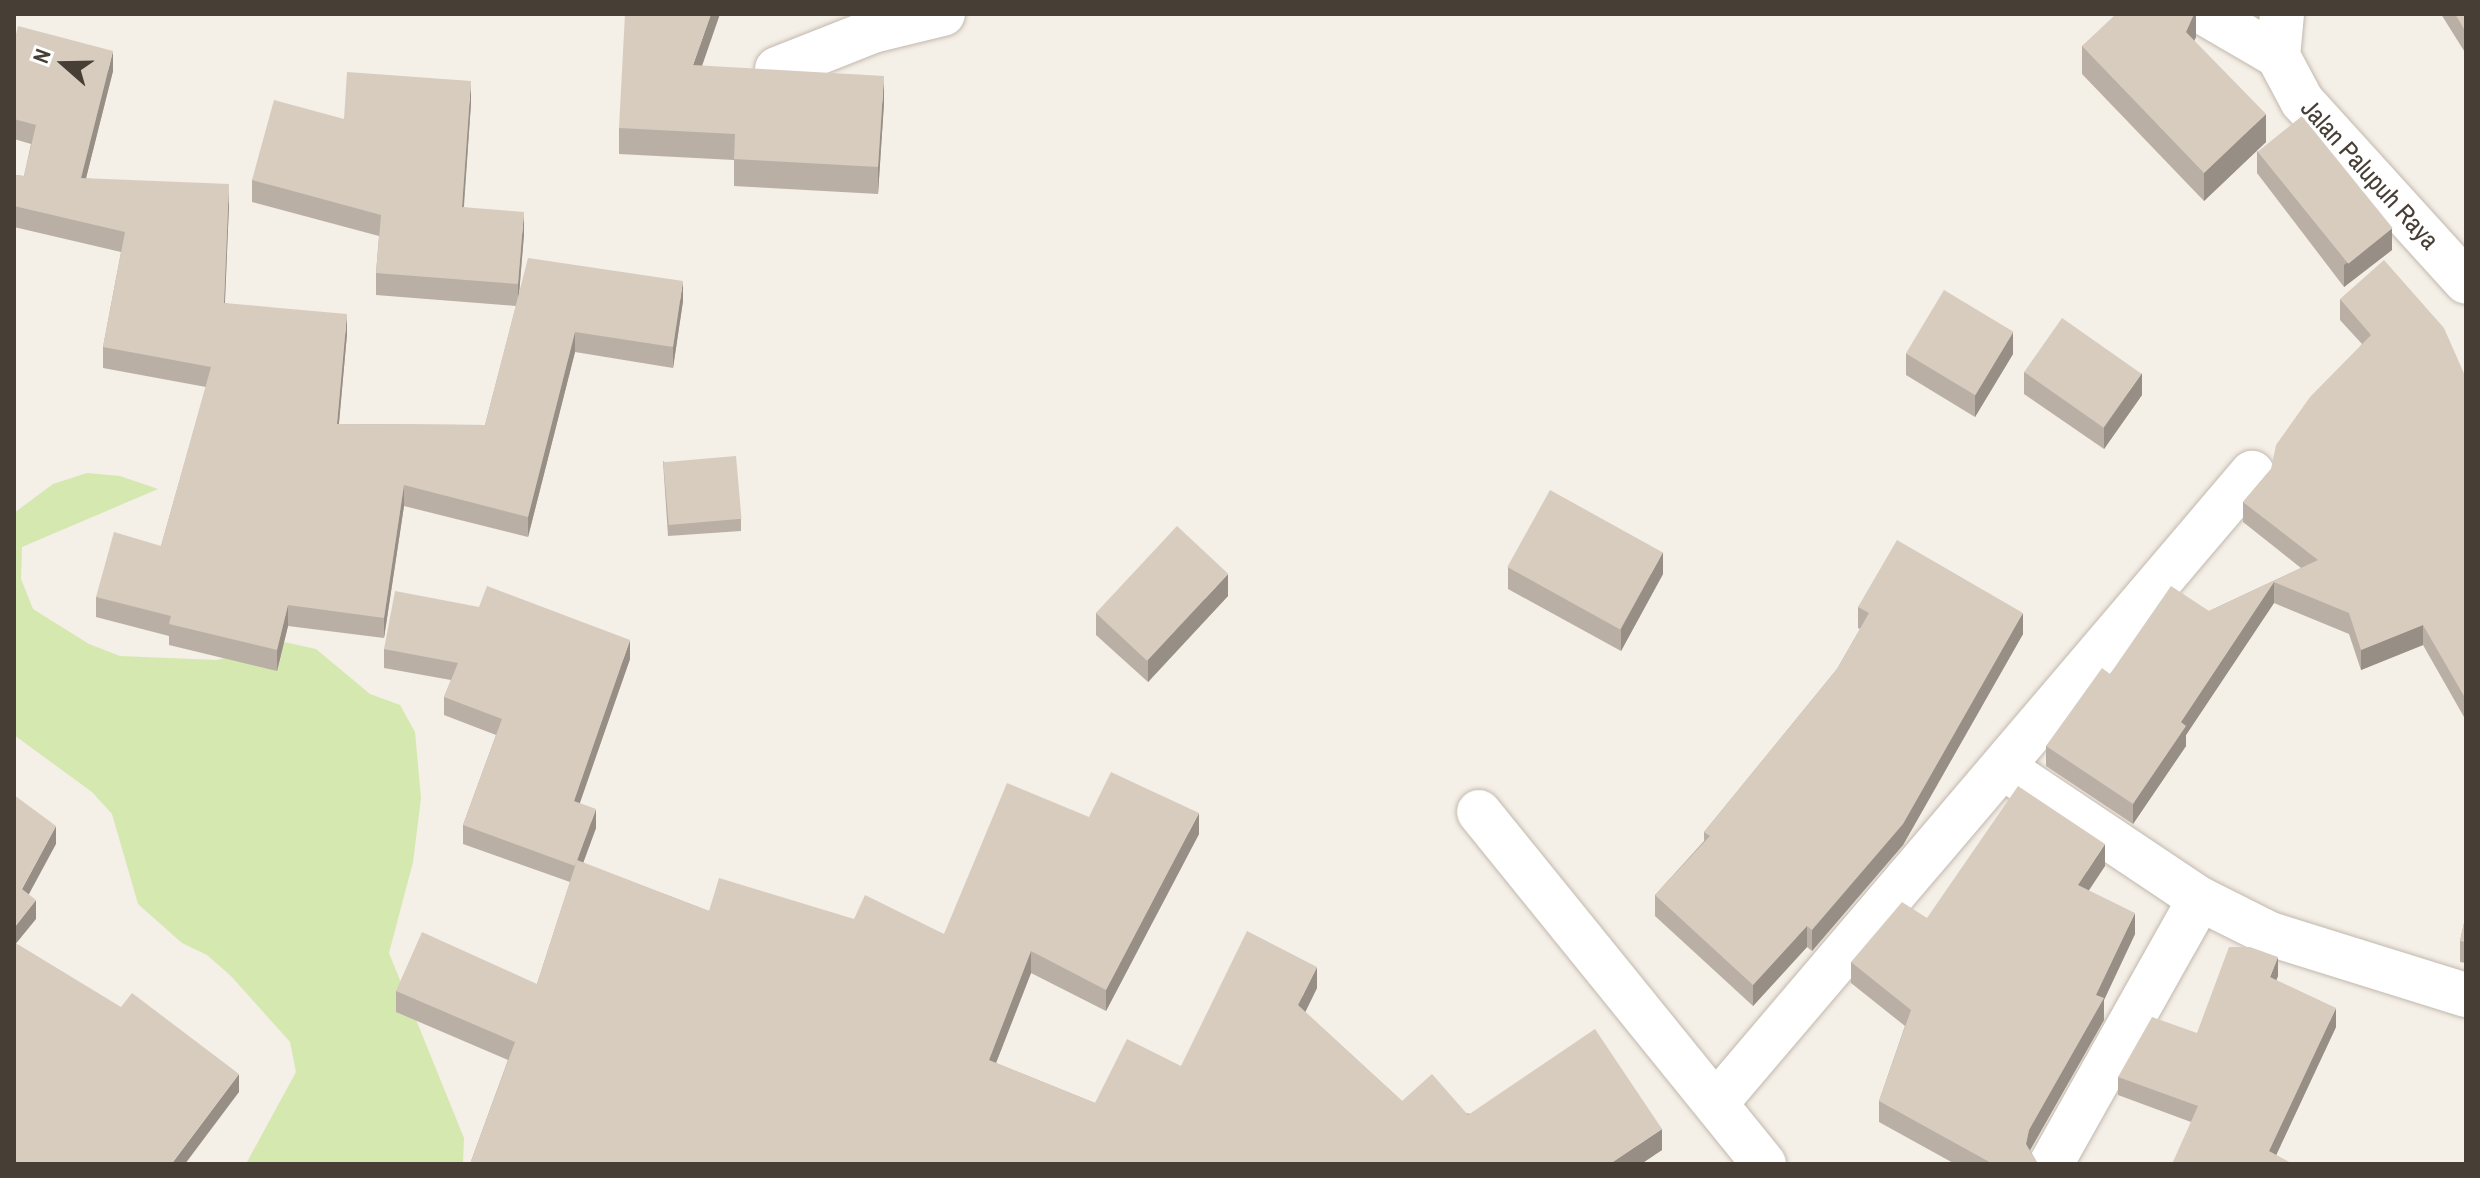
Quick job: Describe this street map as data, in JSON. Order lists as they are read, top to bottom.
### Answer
{
  "streets": {
    "street": ["Jalan Palupuh Raya"]
  },
  "north": "left"
}
